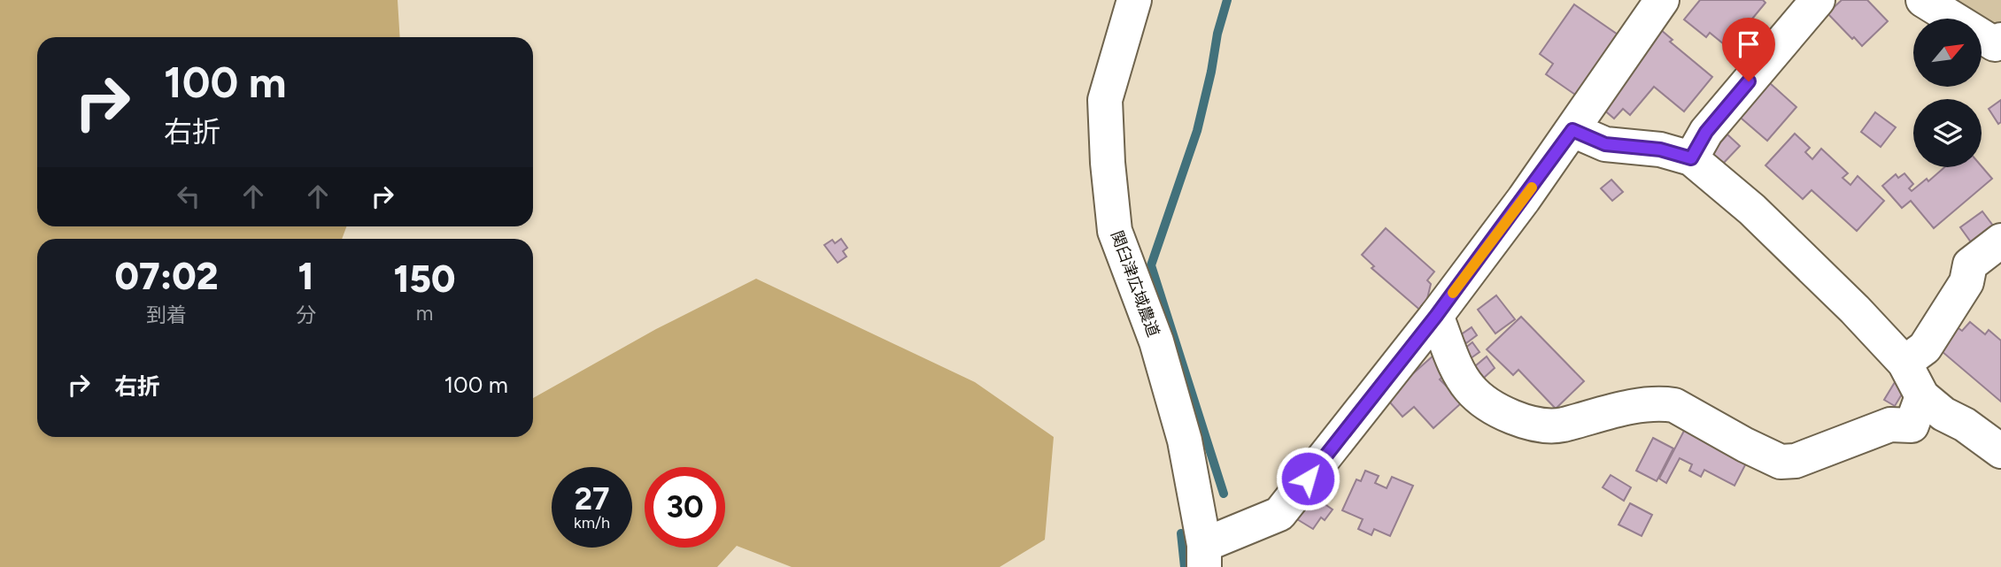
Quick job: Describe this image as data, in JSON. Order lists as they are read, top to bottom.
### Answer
{
  "streets": {
    "street": ["関臼津広域農道"]
  },
  "north": "top right",
  "page": {
    "turn": ["100 m", "右折"],
    "eta": [
      "07:02",
      "到着",
      "1",
      "分",
      "150",
      "m"
    ],
    "list": [
      {
        "name": "右折",
        "value": "100 m"
      }
    ],
    "speed": "27 km/h",
    "limit": "30"
  }
}
